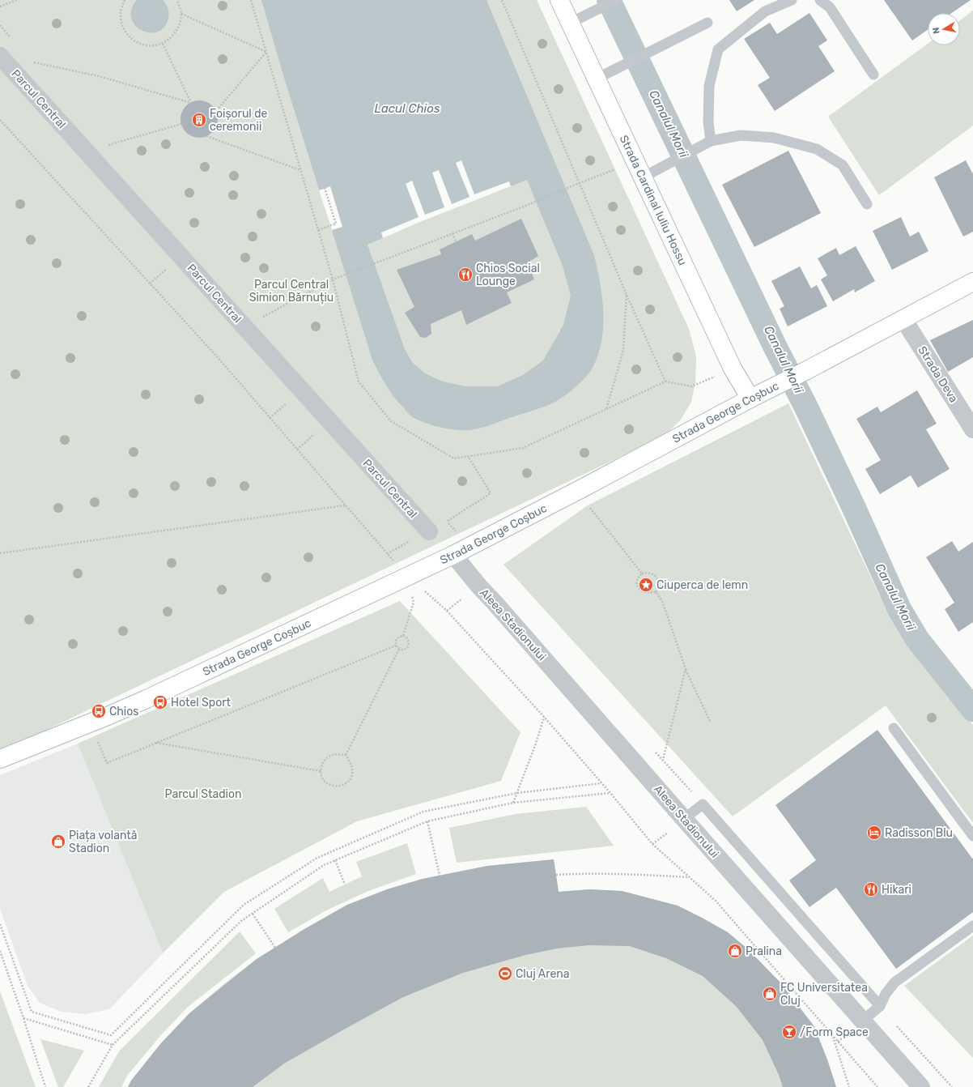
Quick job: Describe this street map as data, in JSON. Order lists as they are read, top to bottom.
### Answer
{
  "streets": {
    "main road": ["Strada Cardinal Iuliu Hossu", "Strada George Coșbuc"],
    "street": ["Parcul Central", "Strada Deva", "Aleea Stadionului"]
  },
  "crossings": [
    ["Strada Cardinal Iuliu Hossu", "Strada George Coșbuc"],
    ["Strada Deva", "Strada George Coșbuc"],
    ["Strada George Coșbuc", "Aleea Stadionului"]
  ],
  "water": ["Lacul Chios", "Canalul Morii"],
  "parks": ["Parcul Central Simion Bărnuțiu", "Parcul Stadion"],
  "places": {
    "building": ["Foișorul de ceremonii"],
    "restaurant": ["Chios Social Lounge", "Hikari"],
    "place": ["Ciuperca de lemn"],
    "bus stop": ["Hotel Sport", "Chios"],
    "hotel": ["Radisson Blu"],
    "shop": ["Piața volantă Stadion", "Pralina", "FC Universitatea Cluj"],
    "sports": ["Cluj Arena"],
    "bar": ["/Form Space"]
  },
  "north": "left"
}
